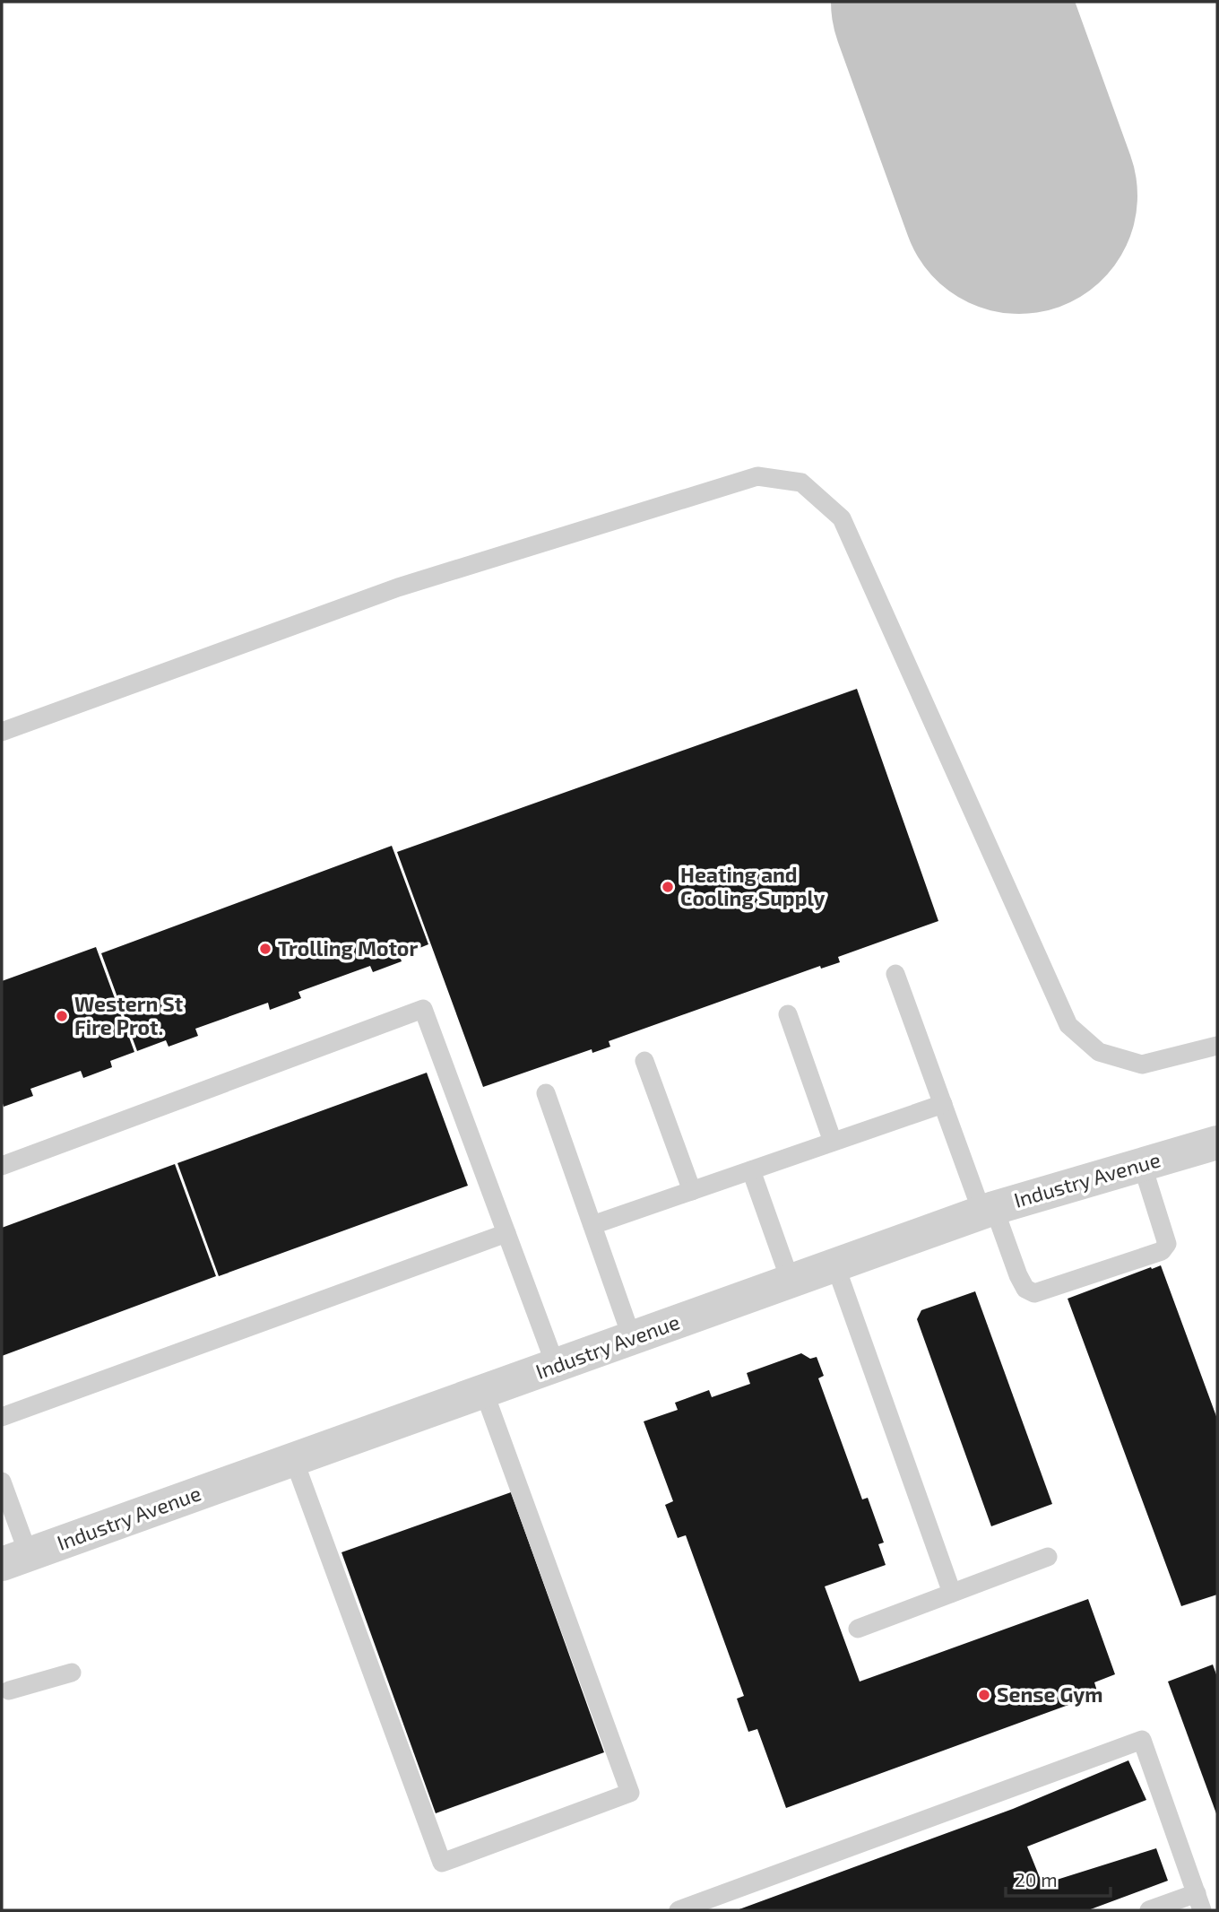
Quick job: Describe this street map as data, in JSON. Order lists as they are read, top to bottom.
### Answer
{
  "streets": {
    "street": ["Industry Avenue"]
  },
  "places": [
    "Heating and Cooling Supply",
    "Trolling Motor",
    "Western St Fire Prot.",
    "Sense Gym"
  ],
  "scale_bar": "20 m"
}
